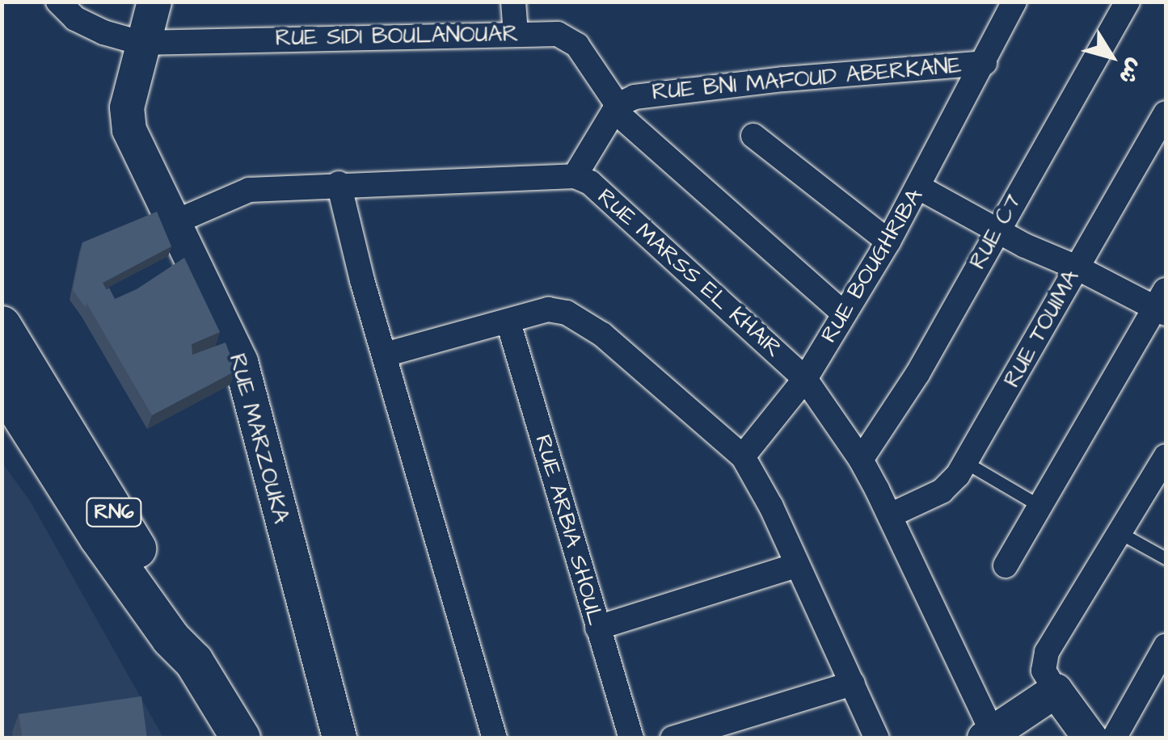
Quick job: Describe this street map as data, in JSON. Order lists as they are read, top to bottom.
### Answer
{
  "streets": {
    "main road": ["RN6"],
    "street": [
      "RUE SIDI BOULANOUAR",
      "RUE BNI MAFOUD ABERKANE",
      "RUE C7",
      "RUE BOUGHRIBA",
      "RUE MARSS EL KHAIR",
      "RUE TOUIMA",
      "RUE MARZOUKA",
      "RUE ARBIA SHOUL"
    ]
  },
  "crossings": [
    ["RUE SIDI BOULANOUAR", "RUE BNI MAFOUD ABERKANE"],
    ["RUE SIDI BOULANOUAR", "RUE MARZOUKA"],
    ["RUE BNI MAFOUD ABERKANE", "RUE BOUGHRIBA"],
    ["RUE C7", "RUE MARSS EL KHAIR"],
    ["RUE BOUGHRIBA", "RUE MARSS EL KHAIR"],
    ["RUE MARSS EL KHAIR", "RUE TOUIMA"],
    ["RUE MARSS EL KHAIR", "RUE MARZOUKA"]
  ],
  "north": "bottom right"
}
